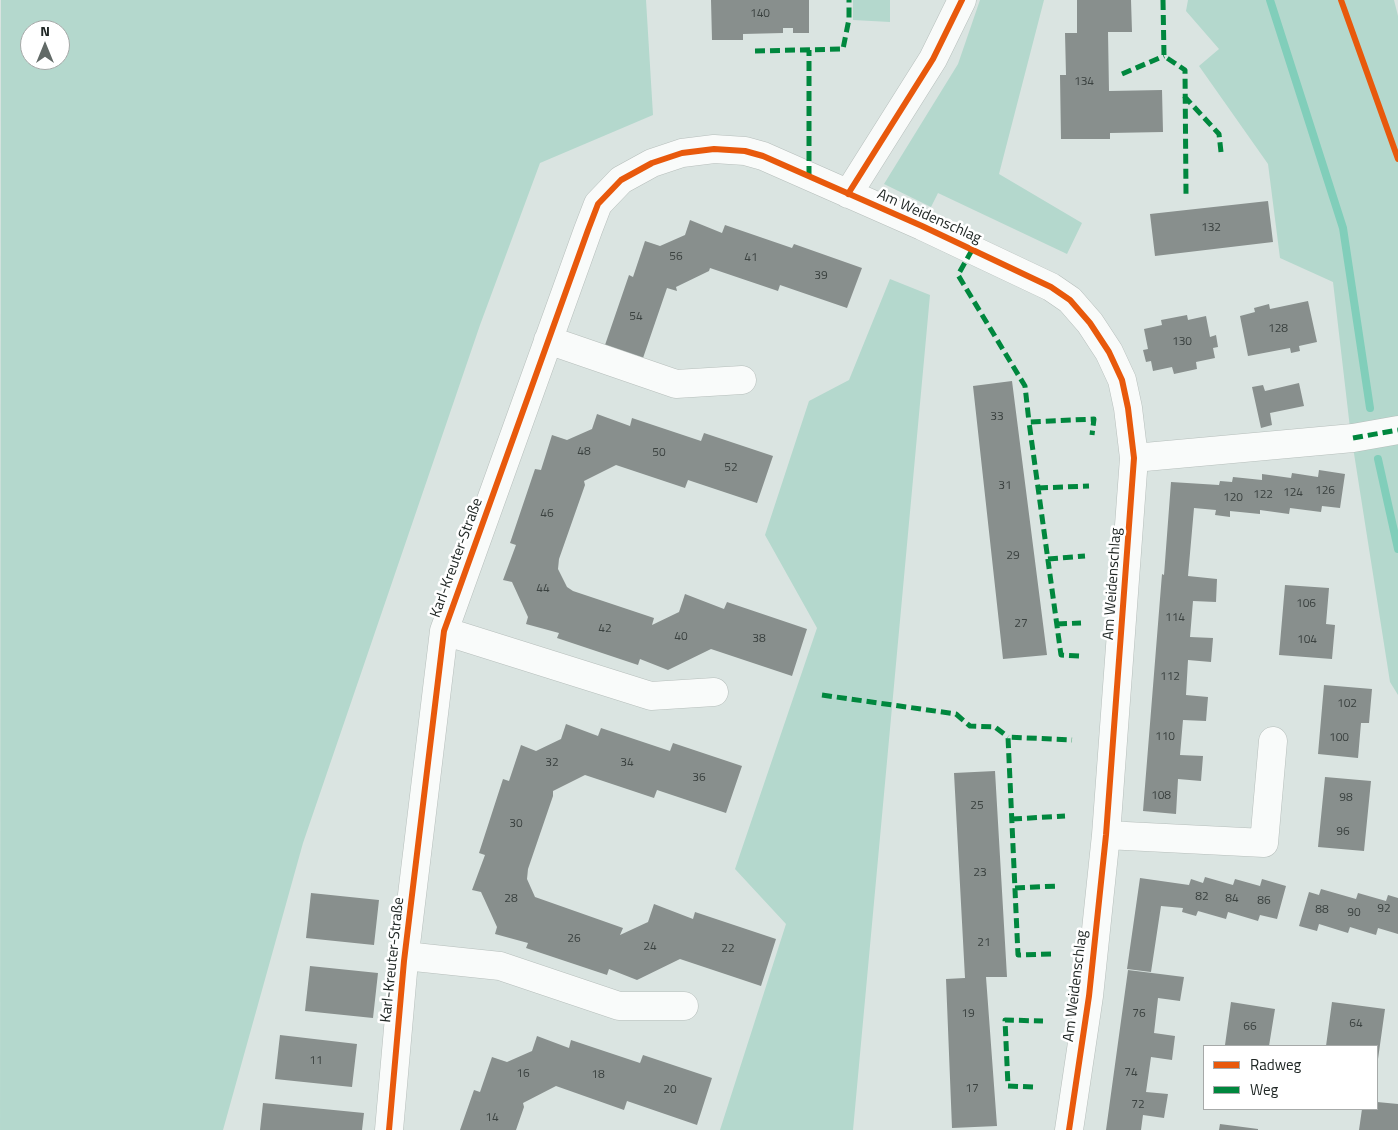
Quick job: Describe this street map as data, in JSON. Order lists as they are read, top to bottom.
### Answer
{
  "streets": {
    "street": ["Am Weidenschlag", "Karl-Kreuter-Straße"]
  },
  "crossings": [
    ["Am Weidenschlag", "Karl-Kreuter-Straße"]
  ],
  "house_numbers": [
    "140",
    "134",
    "132",
    "56",
    "41",
    "39",
    "54",
    "128",
    "130",
    "33",
    "48",
    "50",
    "52",
    "31",
    "126",
    "124",
    "122",
    "120",
    "46",
    "29",
    "44",
    "106",
    "114",
    "27",
    "42",
    "40",
    "38",
    "104",
    "112",
    "102",
    "110",
    "100",
    "32",
    "34",
    "36",
    "108",
    "98",
    "25",
    "30",
    "96",
    "23",
    "82",
    "28",
    "84",
    "86",
    "92",
    "88",
    "90",
    "26",
    "21",
    "24",
    "22",
    "19",
    "76",
    "64",
    "66",
    "11",
    "74",
    "16",
    "18",
    "17",
    "20",
    "72",
    "14"
  ],
  "legend": ["Radweg", "Weg"],
  "north": "top"
}
